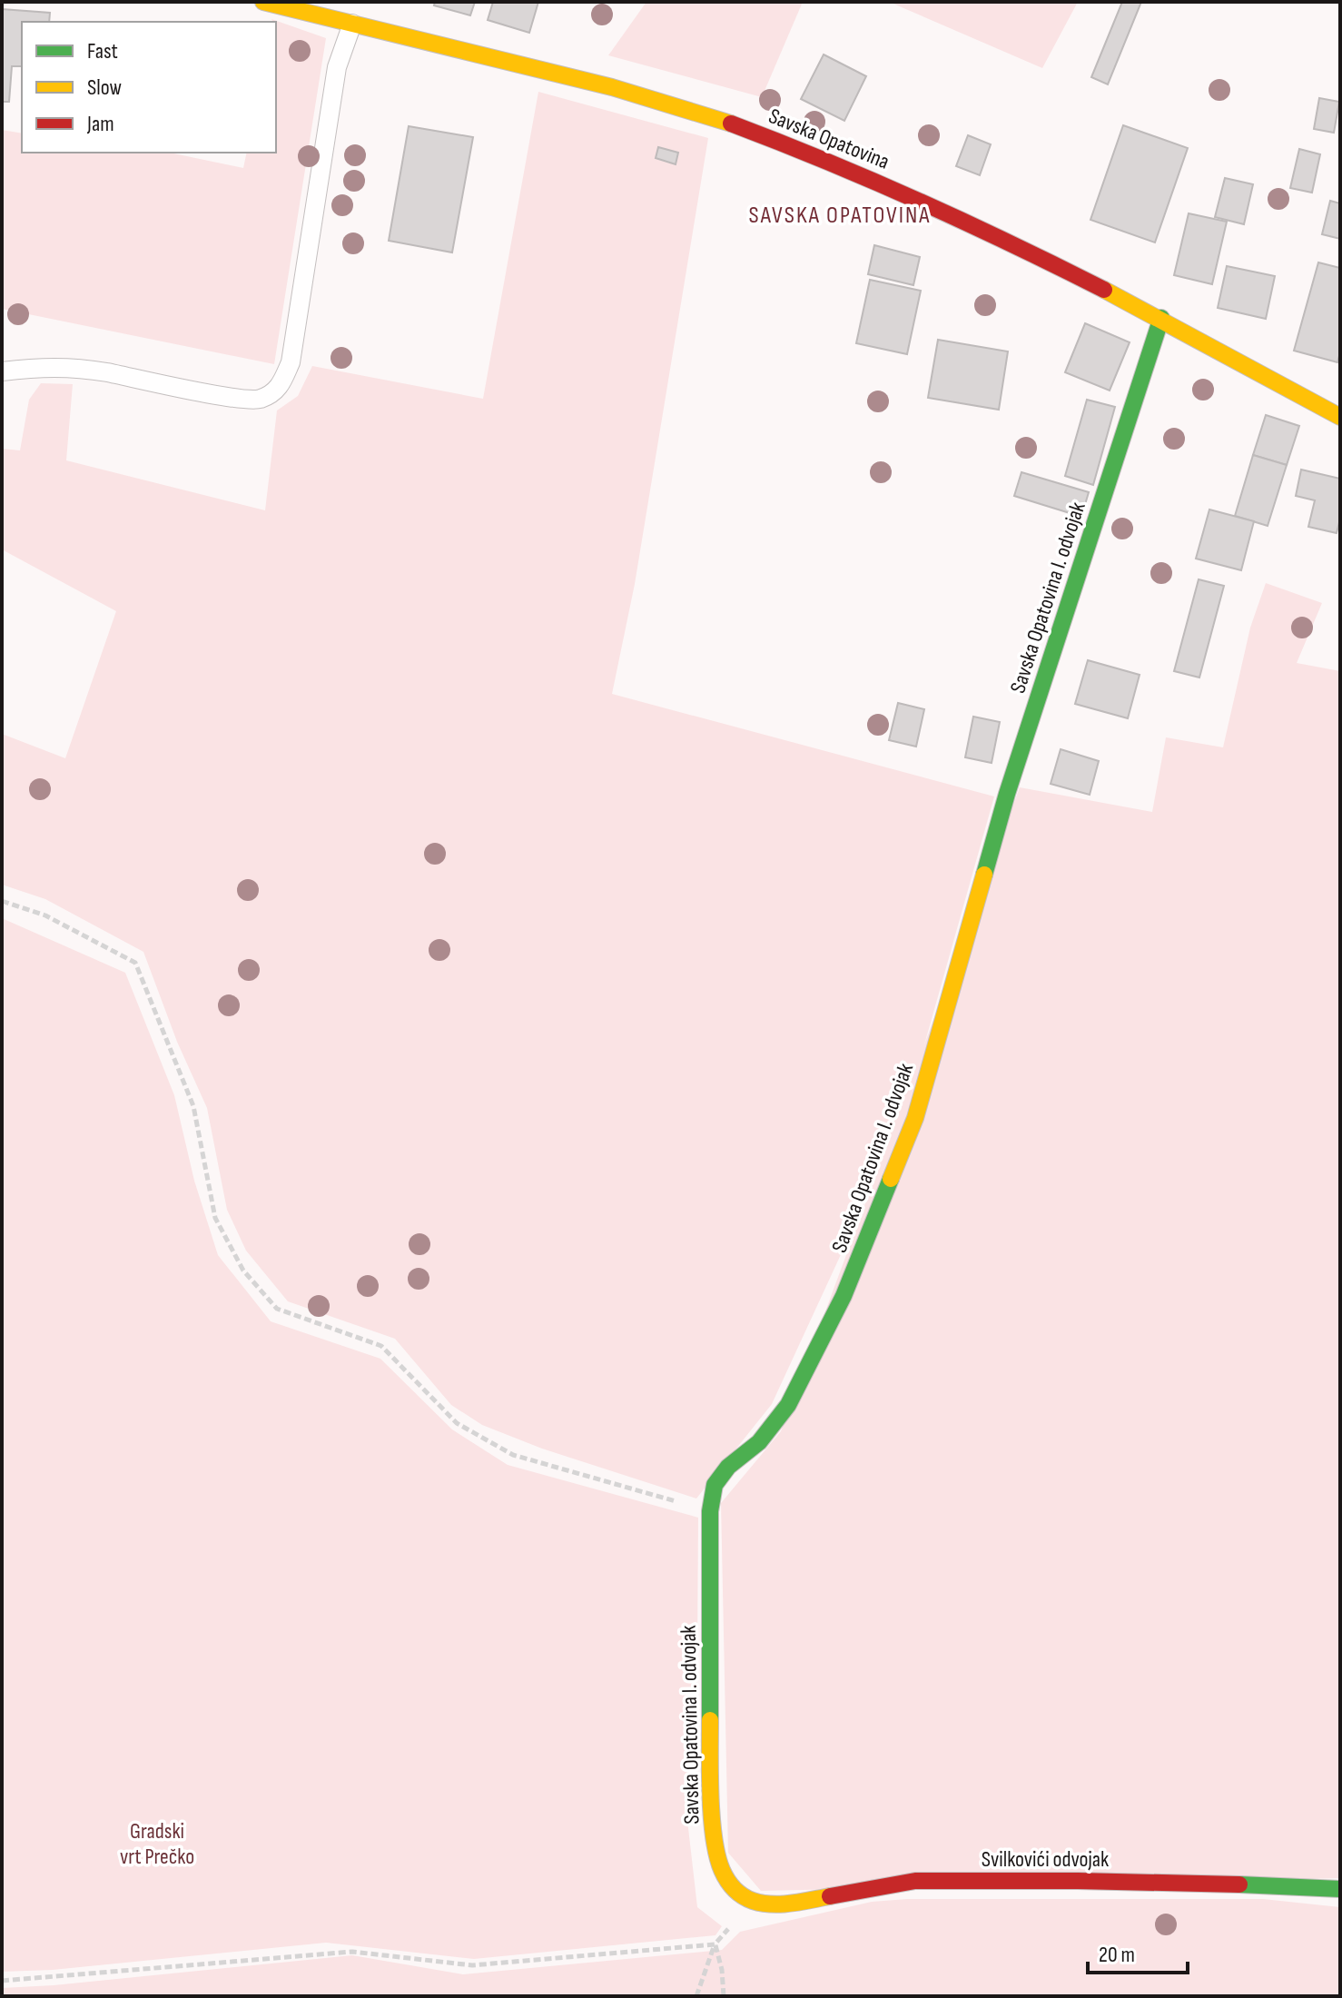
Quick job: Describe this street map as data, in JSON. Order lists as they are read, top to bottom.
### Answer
{
  "streets": {
    "street": ["Savska Opatovina", "Savska Opatovina I. odvojak", "Svilkovići odvojak"]
  },
  "crossings": [
    ["Savska Opatovina", "Savska Opatovina I. odvojak"],
    ["Savska Opatovina I. odvojak", "Svilkovići odvojak"]
  ],
  "districts": ["SAVSKA OPATOVINA"],
  "parks": ["Gradski vrt Prečko"],
  "legend": ["Fast", "Slow", "Jam"],
  "scale_bar": "20 m"
}
